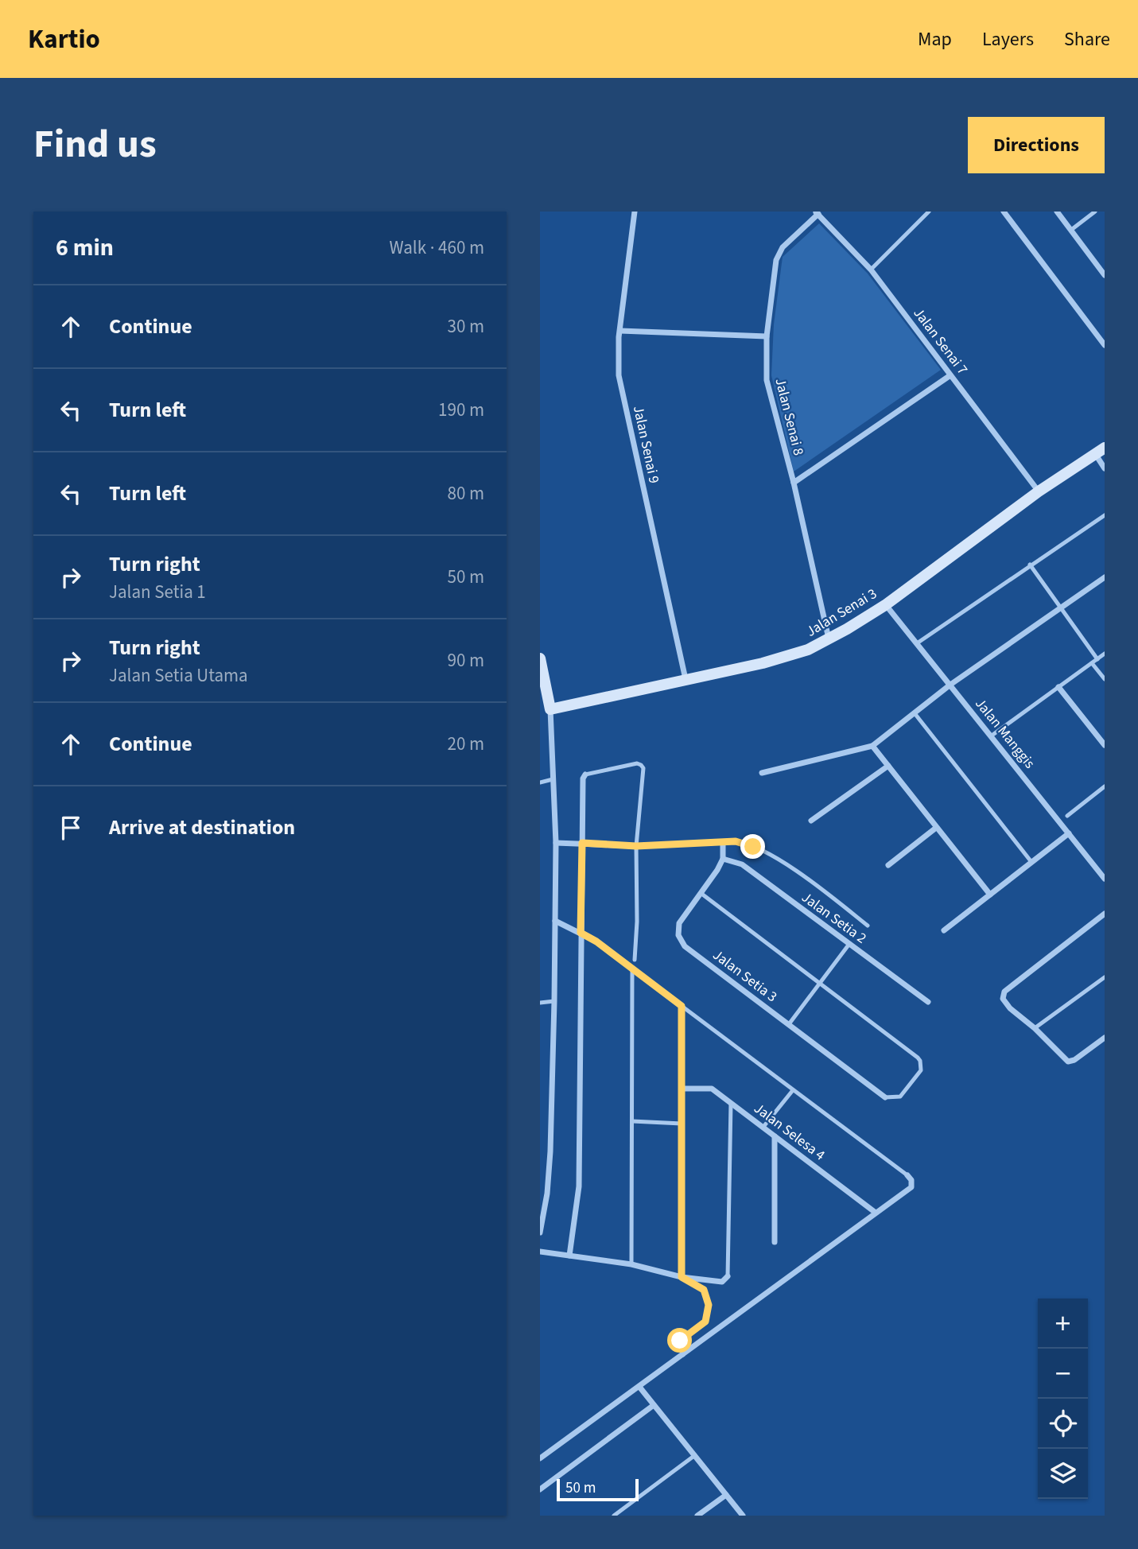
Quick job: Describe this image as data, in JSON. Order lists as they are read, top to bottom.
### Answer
{
  "streets": {
    "street": [
      "Jalan Senai 7",
      "Jalan Senai 8",
      "Jalan Senai 9",
      "Jalan Senai 3",
      "Jalan Manggis",
      "Jalan Setia 2",
      "Jalan Setia 3",
      "Jalan Selesa 4"
    ]
  },
  "crossings": [
    ["Jalan Senai 7", "Jalan Senai 8"],
    ["Jalan Senai 7", "Jalan Senai 3"],
    ["Jalan Senai 8", "Jalan Senai 3"],
    ["Jalan Senai 9", "Jalan Senai 3"],
    ["Jalan Senai 3", "Jalan Manggis"],
    ["Jalan Setia 2", "Jalan Setia 3"]
  ],
  "scale_bar": "50 m",
  "page": {
    "header": "Kartio",
    "nav": ["Map", "Layers", "Share"],
    "title": "Find us",
    "buttons": "Directions",
    "heading": ["6 min", "Walk · 460 m"],
    "list": [
      ["Continue", "30 m"],
      ["Turn left", "190 m"],
      ["Turn left", "80 m"],
      ["Turn right", "Jalan Setia 1", "50 m"],
      ["Turn right", "Jalan Setia Utama", "90 m"],
      ["Continue", "20 m"],
      "Arrive at destination"
    ],
    "map_buttons": ["+", "−"],
    "scale": "50 m"
  }
}
